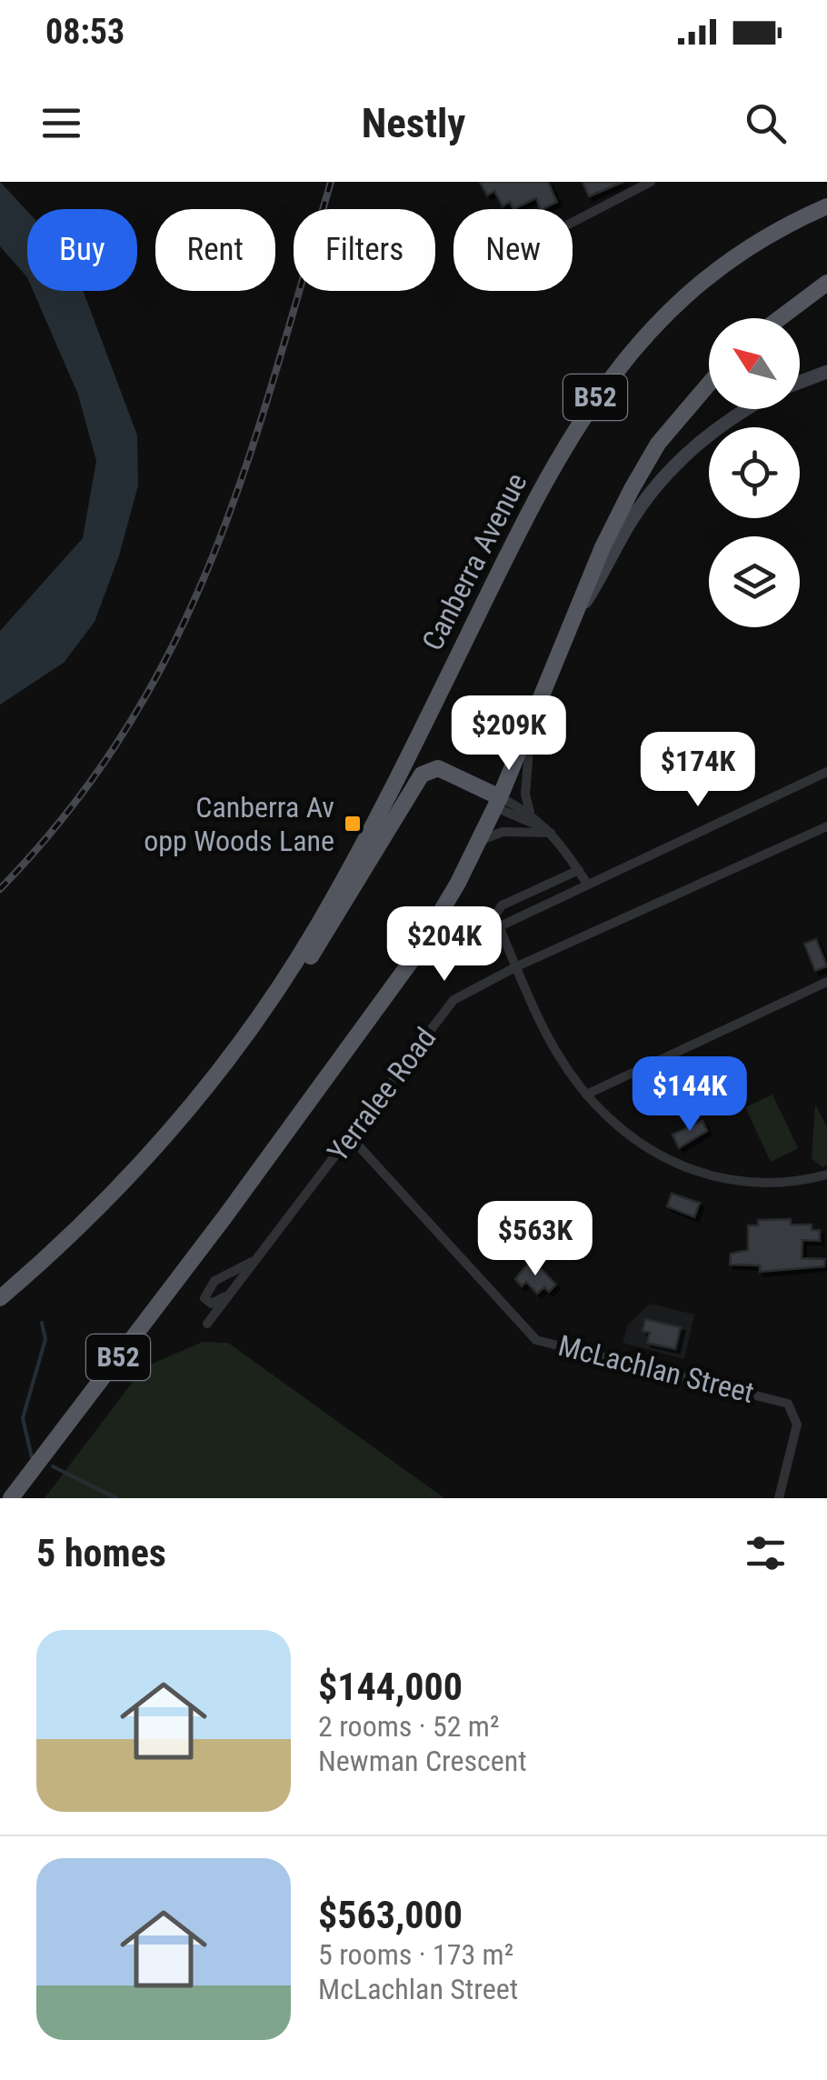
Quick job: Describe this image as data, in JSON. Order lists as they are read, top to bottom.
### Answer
{
  "streets": {
    "highway": ["B52", "Canberra Avenue"],
    "street": ["Yerralee Road", "McLachlan Street"]
  },
  "crossings": [
    ["Yerralee Road", "McLachlan Street"]
  ],
  "places": {
    "transit": ["Canberra Av opp Woods Lane"]
  },
  "north": "top left",
  "page": {
    "status": "08:53",
    "header": "Nestly",
    "chip": [
      "Buy",
      "Rent",
      "Filters",
      "New"
    ],
    "price": [
      "$209K",
      "$174K",
      "$204K",
      "$144K",
      "$563K"
    ],
    "heading": "5 homes",
    "list": [
      {
        "name": "$144,000",
        "note": "2 rooms · 52 m² · Newman Crescent"
      },
      {
        "name": "$563,000",
        "note": "5 rooms · 173 m² · McLachlan Street"
      }
    ]
  }
}
